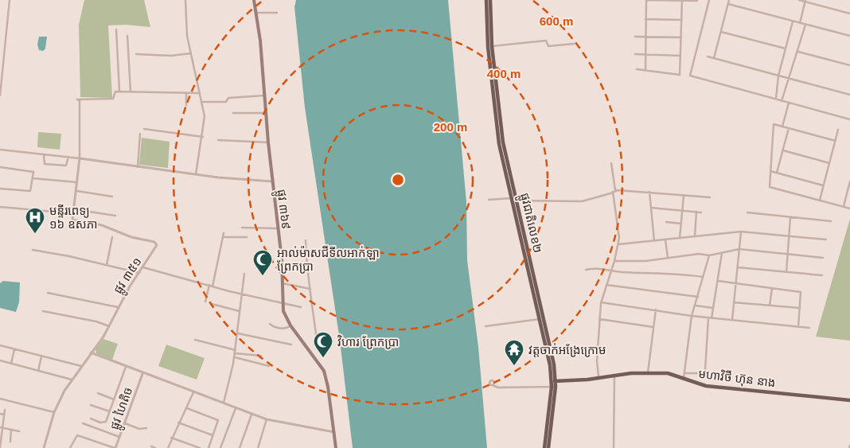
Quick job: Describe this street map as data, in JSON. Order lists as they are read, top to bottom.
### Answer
{
  "streets": {
    "main road": ["ផ្លូវ ៣៦៩", "ផ្លូវជាតិលេខ២", "មហាវិថី ហ៊ុន នាង"],
    "street": ["ផ្លូវ ៣៥១", "ផ្លូវ ហៃតិច"]
  },
  "crossings": [
    ["ផ្លូវជាតិលេខ២", "មហាវិថី ហ៊ុន នាង"]
  ],
  "places": {
    "hospital": ["មន្ទីរពេទ្យ ១៦ ឧសភា"],
    "mosque": ["អាល់ម៉ាសជីទីលអាក់ឡា ព្រែកប្រា", "វិហារ ព្រែកប្រា"],
    "temple": ["វត្តចាក់អង្រែក្រោម"]
  },
  "rings": ["600 m", "400 m", "200 m"]
}
